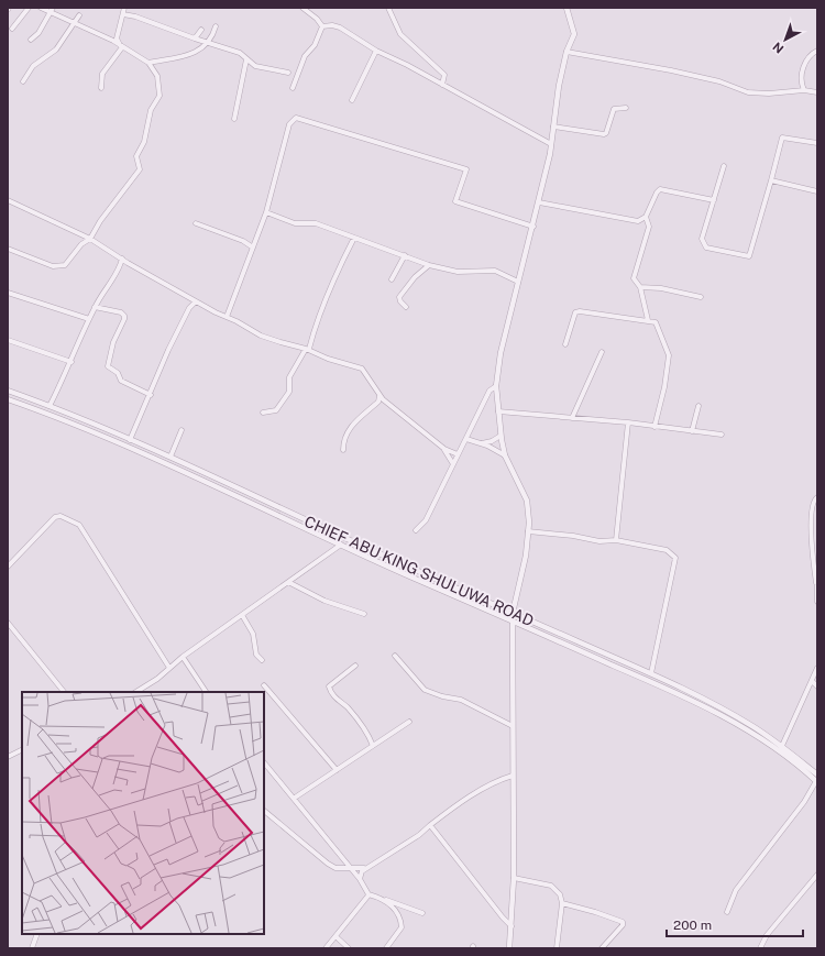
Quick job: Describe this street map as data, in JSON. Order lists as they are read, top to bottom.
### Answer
{
  "streets": {
    "street": ["CHIEF ABU KING SHULUWA ROAD"]
  },
  "scale_bar": "200 m",
  "north": "bottom left"
}
